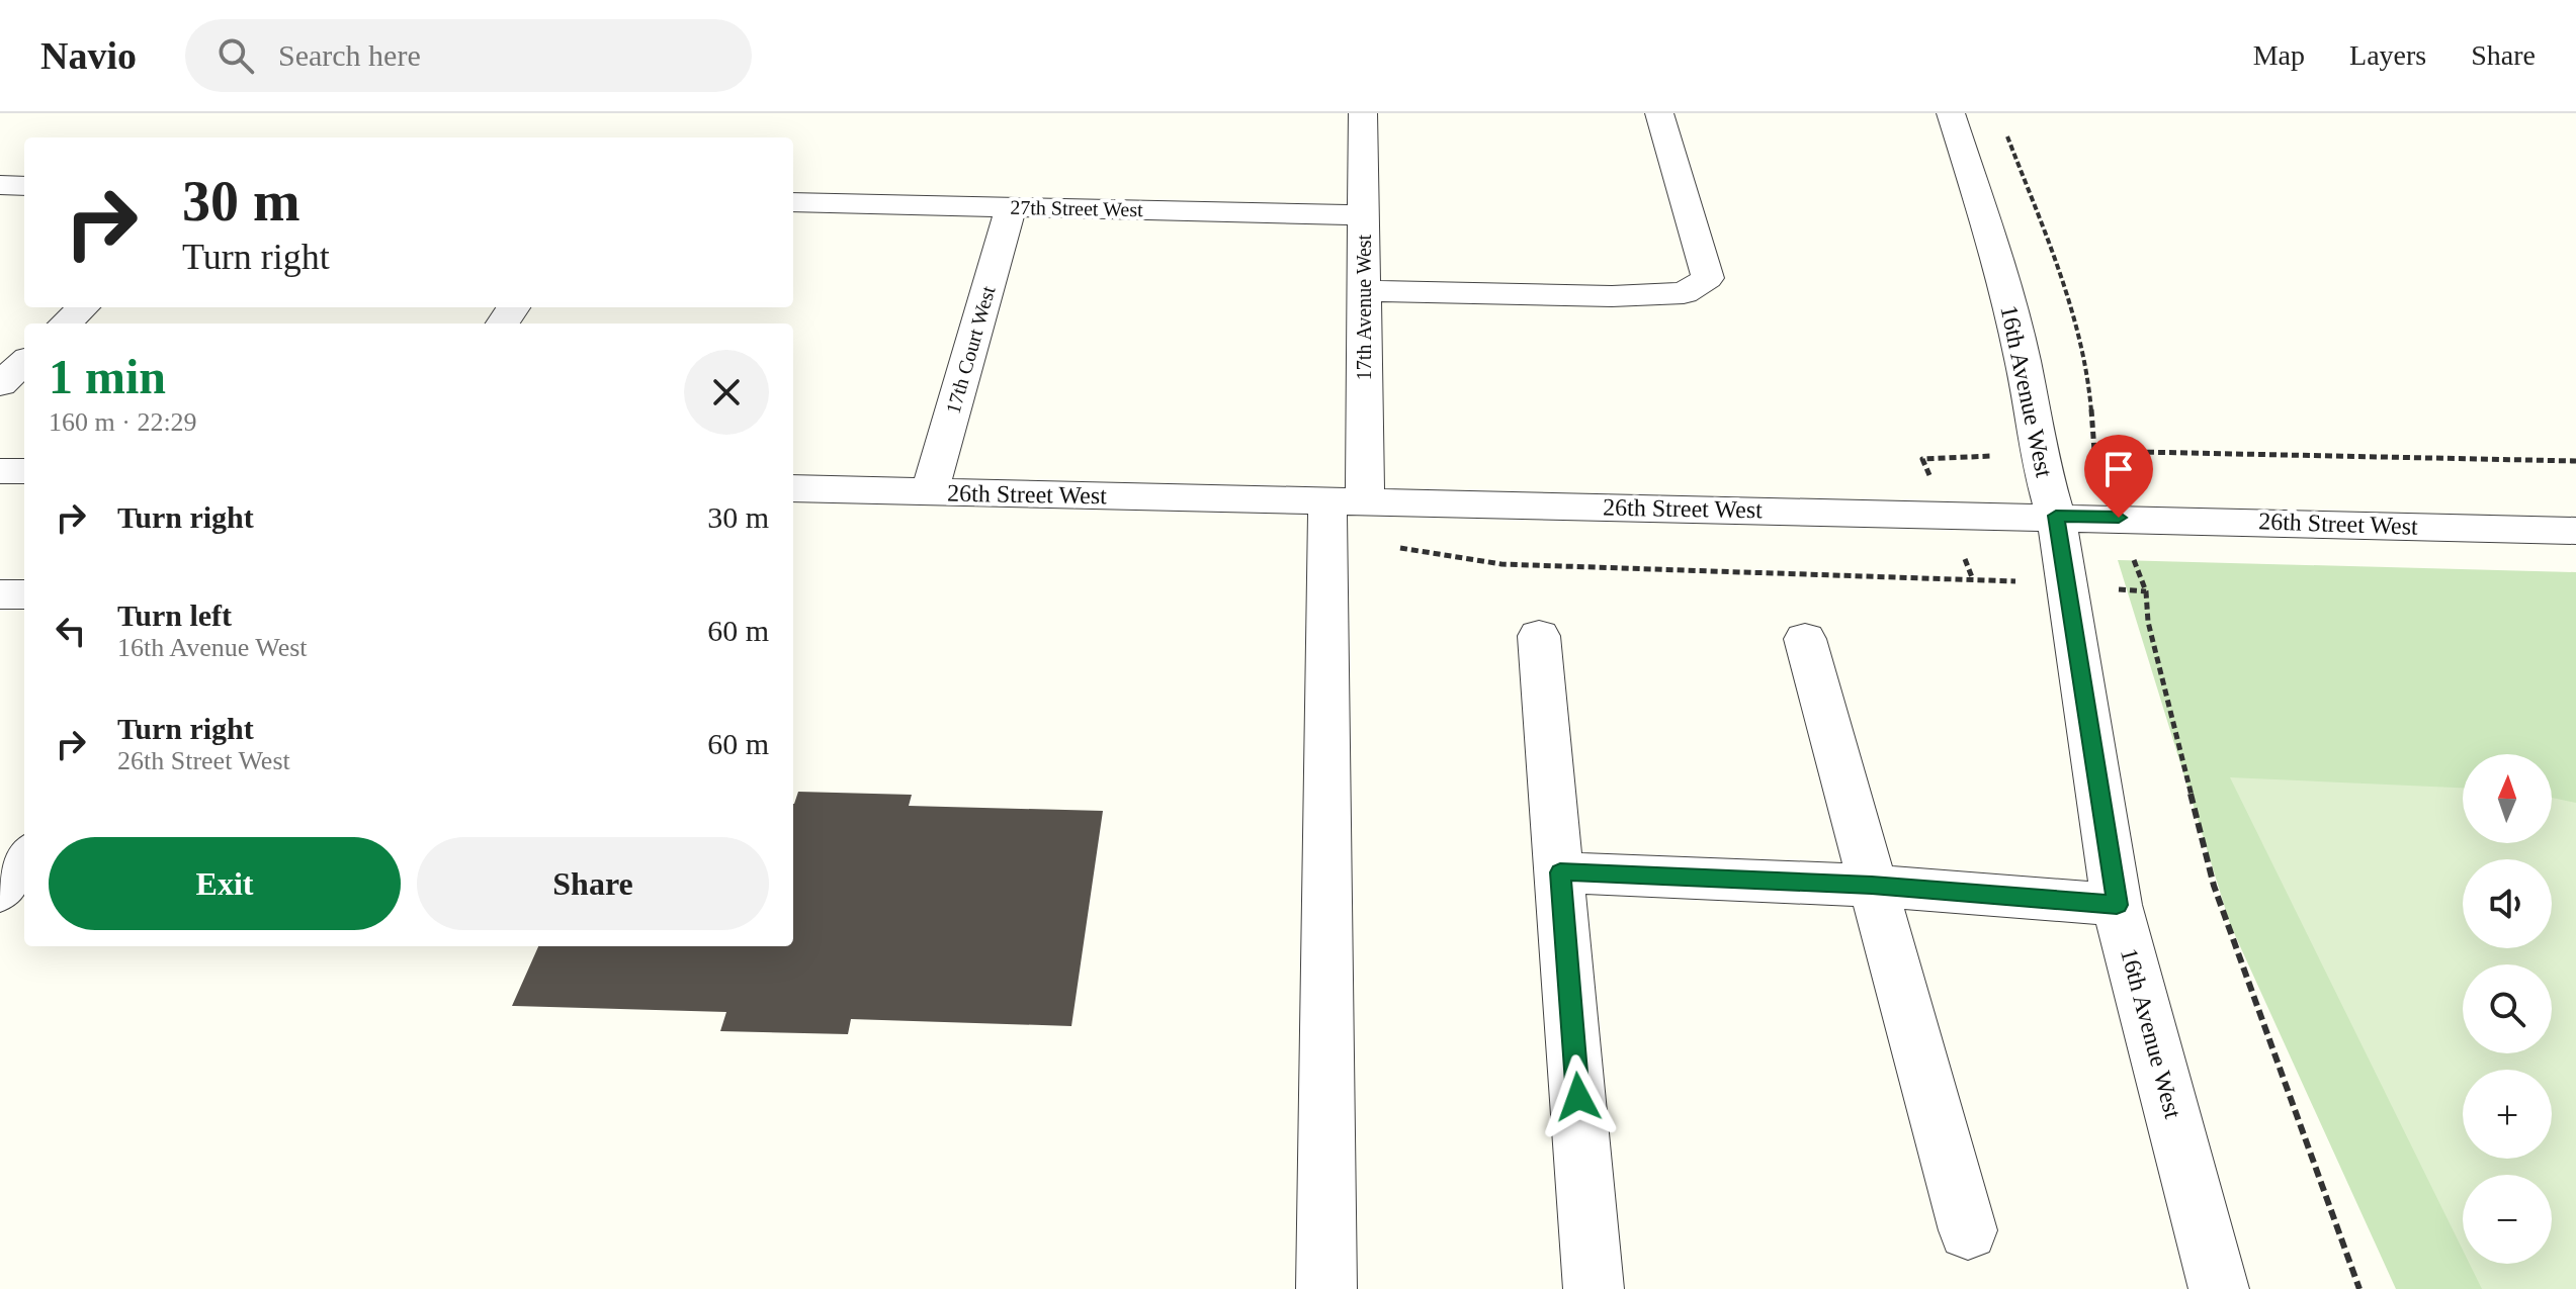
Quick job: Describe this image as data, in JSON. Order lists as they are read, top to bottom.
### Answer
{
  "streets": {
    "street": [
      "27th Street West",
      "17th Avenue West",
      "17th Court West",
      "16th Avenue West",
      "26th Street West"
    ]
  },
  "crossings": [
    ["27th Street West", "17th Avenue West"],
    ["27th Street West", "17th Court West"],
    ["17th Avenue West", "26th Street West"],
    ["17th Court West", "26th Street West"],
    ["16th Avenue West", "26th Street West"]
  ],
  "north": "top",
  "page": {
    "header": "Navio",
    "search": "Search here",
    "nav": ["Map", "Layers", "Share"],
    "turn": ["30 m", "Turn right"],
    "heading": ["1 min", "160 m · 22:29"],
    "list": [
      {
        "name": "Turn right",
        "value": "30 m"
      },
      {
        "name": "Turn left",
        "note": "16th Avenue West",
        "value": "60 m"
      },
      {
        "name": "Turn right",
        "note": "26th Street West",
        "value": "60 m"
      }
    ],
    "map_buttons": ["+", "−"],
    "buttons": ["Exit", "Share"]
  }
}
